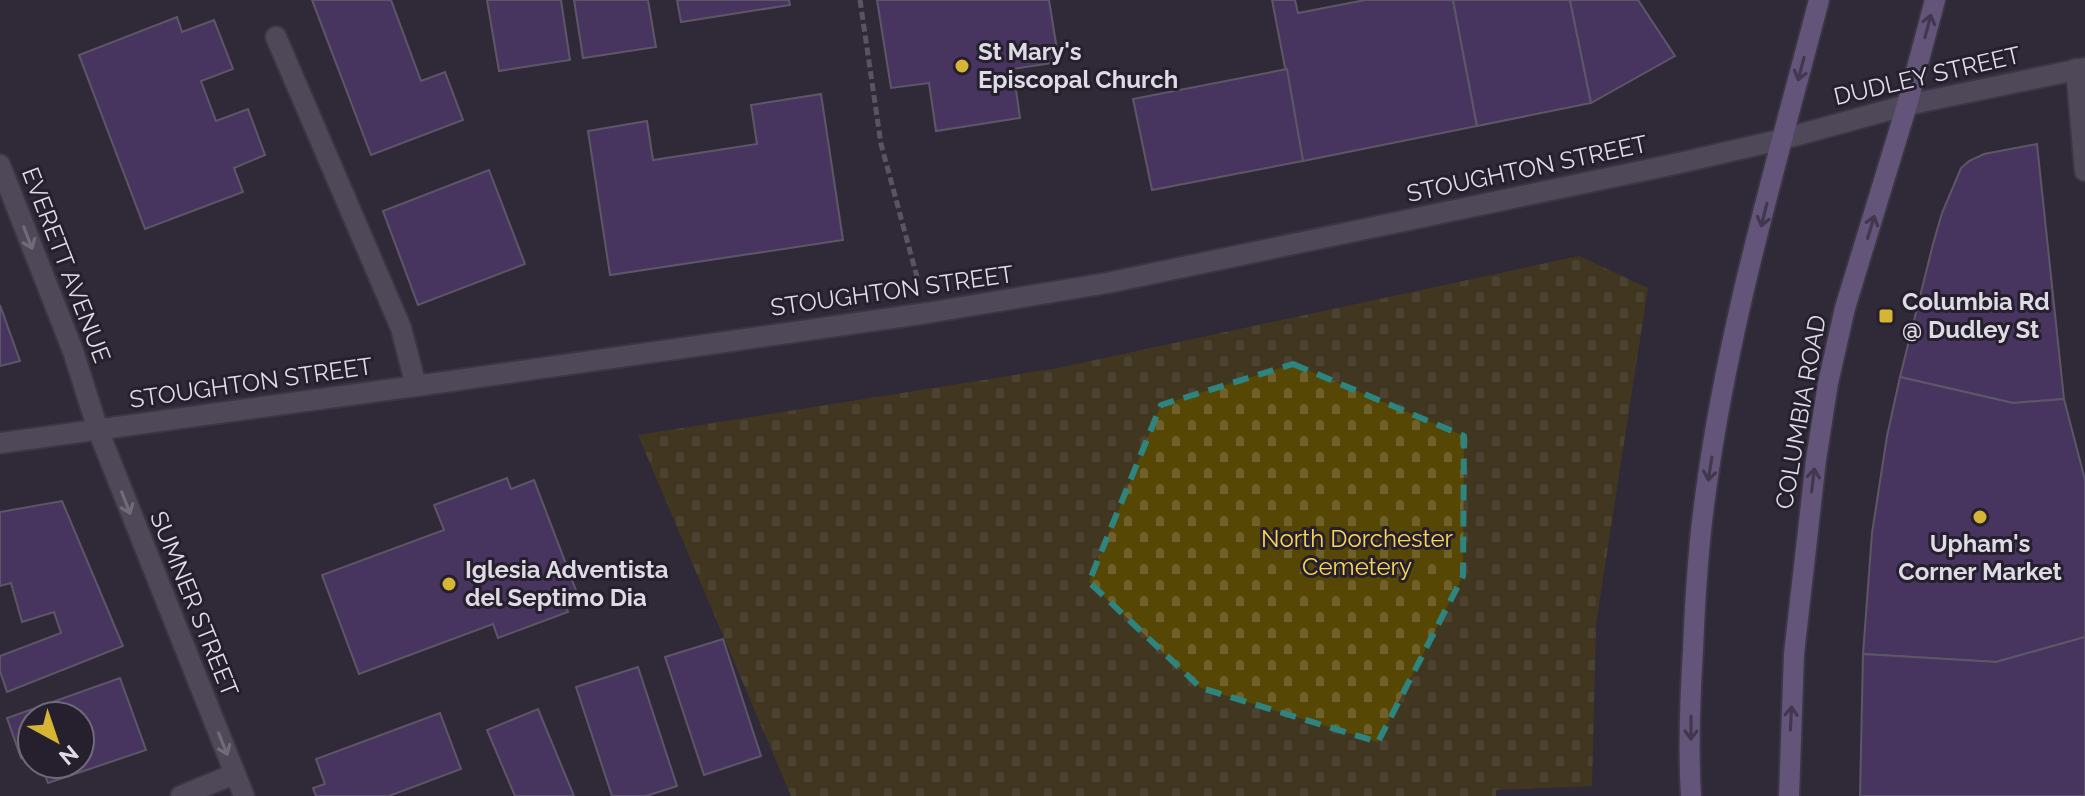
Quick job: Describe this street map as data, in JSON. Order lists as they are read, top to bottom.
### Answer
{
  "streets": {
    "main road": [
      "DUDLEY STREET",
      "STOUGHTON STREET",
      "EVERETT AVENUE",
      "COLUMBIA ROAD",
      "SUMNER STREET"
    ]
  },
  "crossings": [
    ["DUDLEY STREET", "STOUGHTON STREET"],
    ["DUDLEY STREET", "COLUMBIA ROAD"],
    ["STOUGHTON STREET", "EVERETT AVENUE"],
    ["STOUGHTON STREET", "SUMNER STREET"],
    ["EVERETT AVENUE", "SUMNER STREET"]
  ],
  "one_way": ["EVERETT AVENUE", "SUMNER STREET"],
  "parks": ["North Dorchester Cemetery"],
  "places": {
    "other": ["St Mary's Episcopal Church", "Upham's Corner Market", "Iglesia Adventista del Septimo Dia"],
    "transit": ["Columbia Rd @ Dudley St"]
  },
  "north": "bottom right"
}
